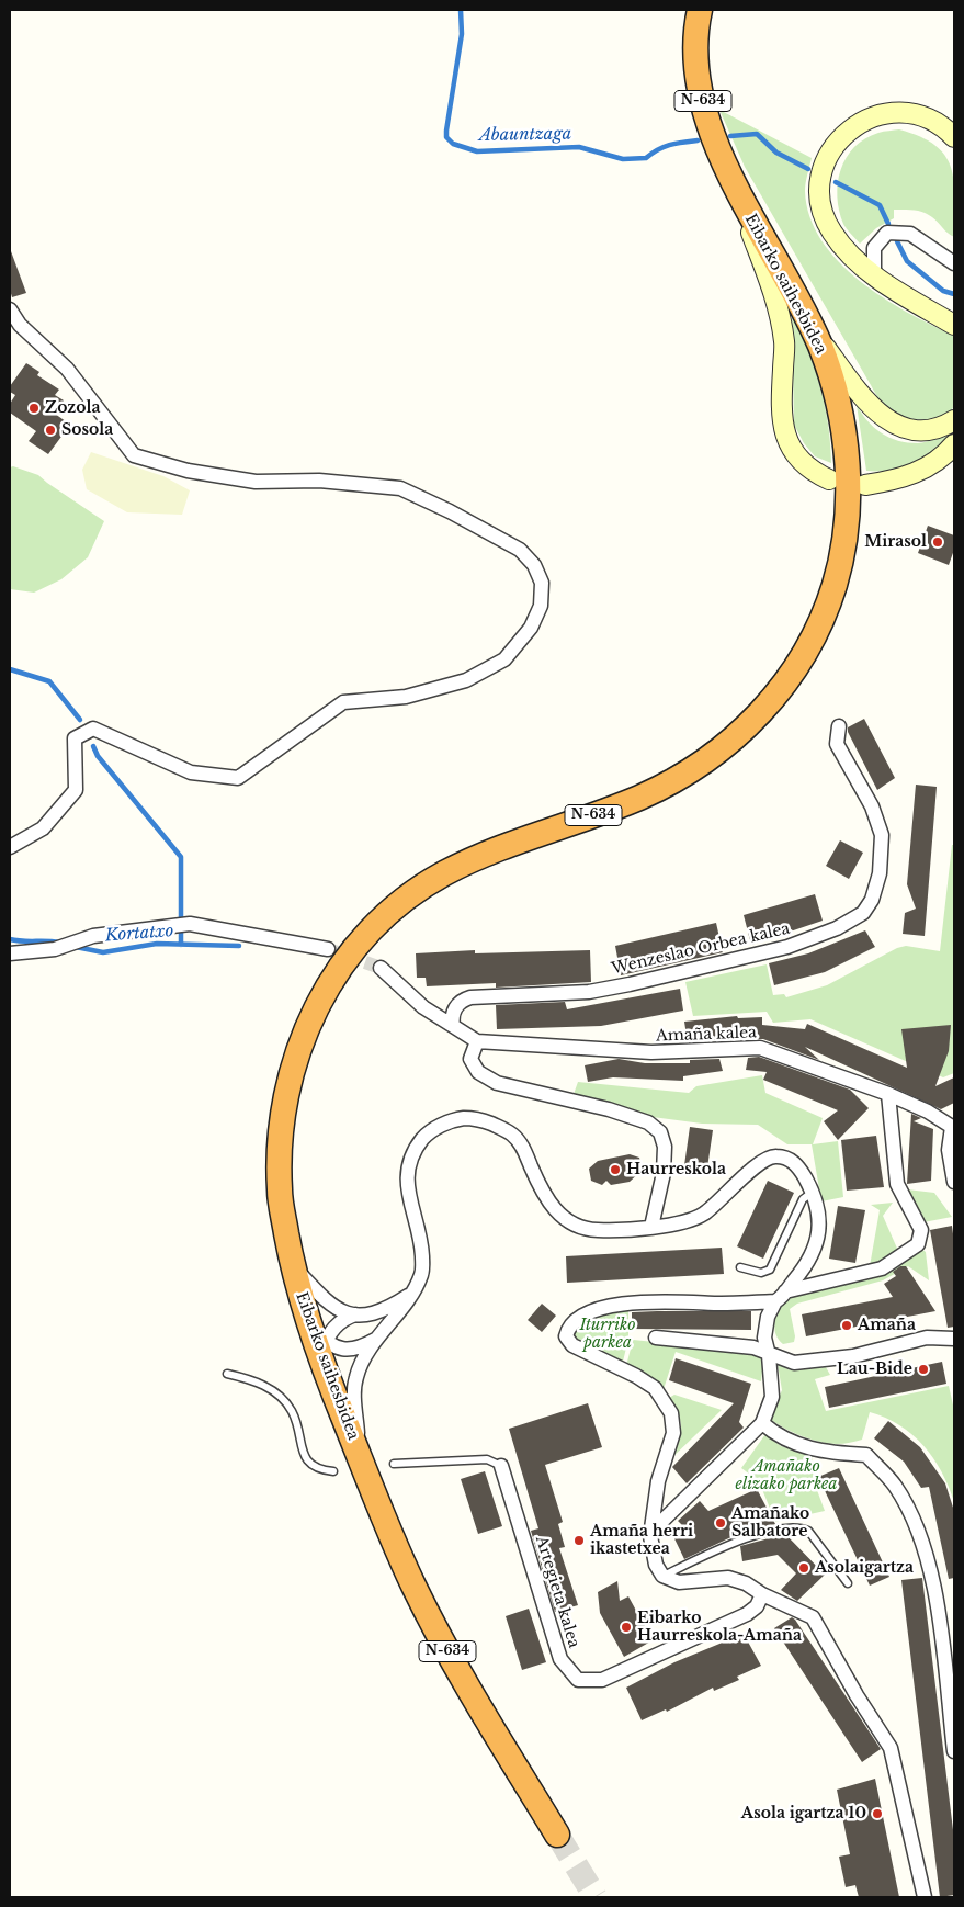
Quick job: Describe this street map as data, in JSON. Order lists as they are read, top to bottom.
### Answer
{
  "streets": {
    "highway": ["N-634", "Eibarko saihesbidea"],
    "street": ["Wenzeslao Orbea kalea", "Amaña kalea", "Artegieta kalea"]
  },
  "water": ["Abauntzaga", "Kortatxo"],
  "parks": ["Iturriko parkea", "Amañako elizako parkea"],
  "places": [
    "Zozola",
    "Sosola",
    "Mirasol",
    "Haurreskola",
    "Amaña",
    "Lau-Bide",
    "Amañako Salbatore",
    "Amaña herri ikastetxea",
    "Asolaigartza",
    "Eibarko Haurreskola-Amaña",
    "Asola igartza 10"
  ]
}
